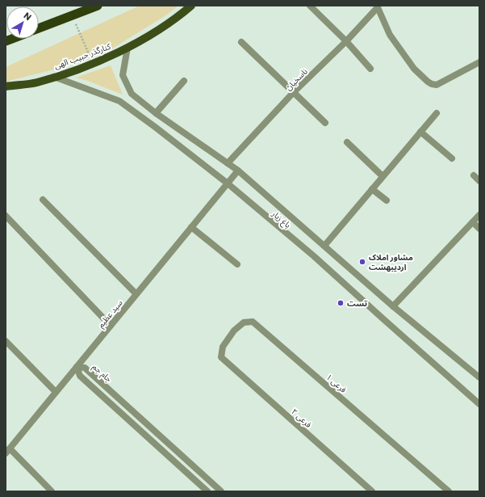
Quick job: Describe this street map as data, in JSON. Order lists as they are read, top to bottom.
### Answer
{
  "streets": {
    "main road": ["کنارگذر حبیب الهی"],
    "street": [
      "ناسخیان",
      "باغ زیار",
      "سید عظیم",
      "جام جم",
      "فرعی ۱",
      "فرعی ۲"
    ]
  },
  "crossings": [
    ["کنارگذر حبیب الهی", "باغ زیار"],
    ["ناسخیان", "باغ زیار"],
    ["باغ زیار", "سید عظیم"],
    ["سید عظیم", "جام جم"],
    ["فرعی ۱", "فرعی ۲"]
  ],
  "places": ["مشاور املاک اردیبهشت", "تست"],
  "north": "top right"
}
